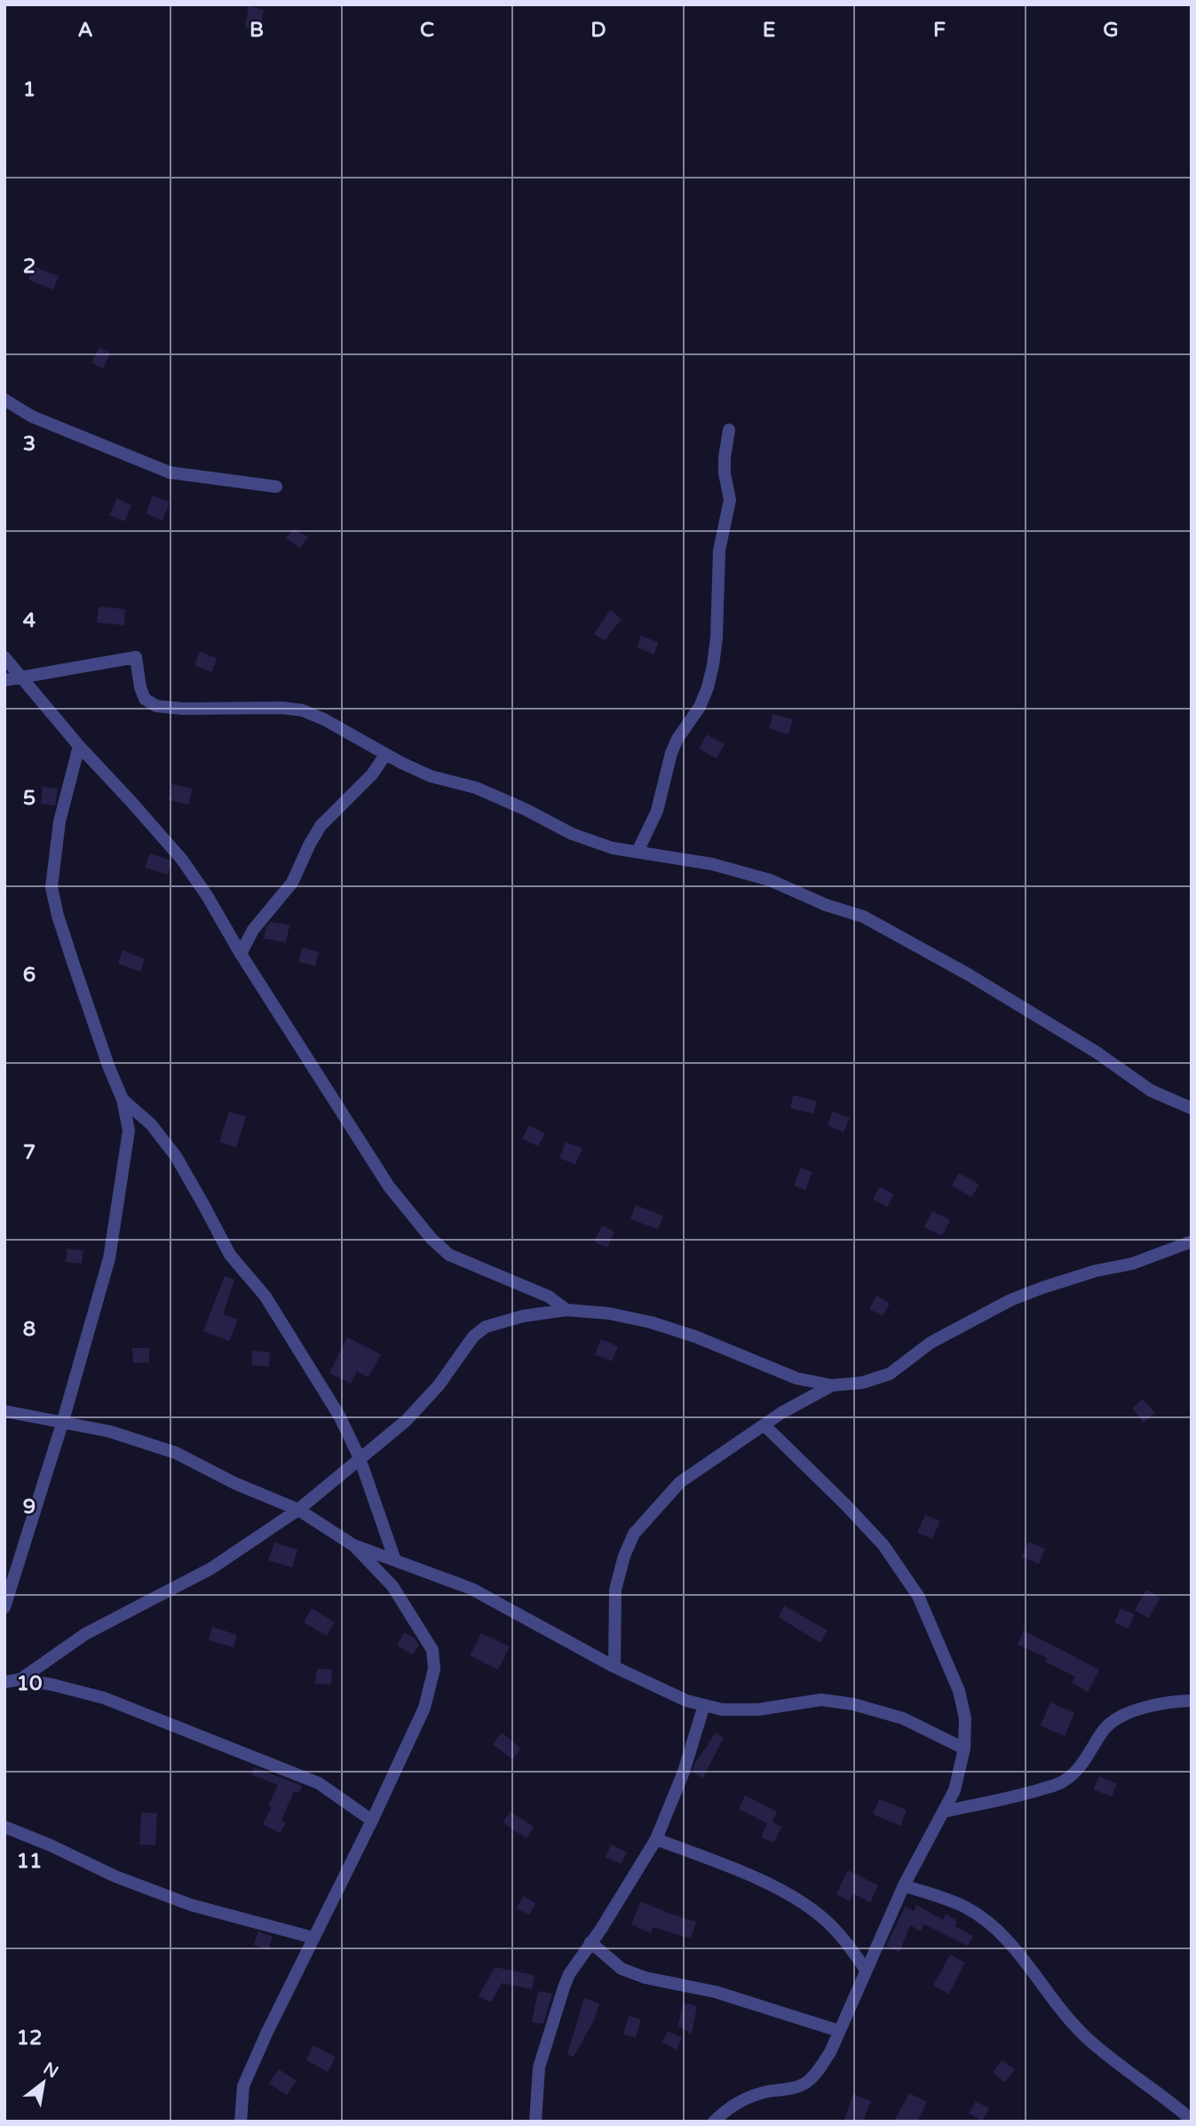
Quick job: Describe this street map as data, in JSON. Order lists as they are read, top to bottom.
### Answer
{
  "north": "top right",
  "grid": {
    "columns": [
      "A",
      "B",
      "C",
      "D",
      "E",
      "F",
      "G"
    ],
    "rows": [
      "1",
      "2",
      "3",
      "4",
      "5",
      "6",
      "7",
      "8",
      "9",
      "10",
      "11",
      "12"
    ]
  }
}
